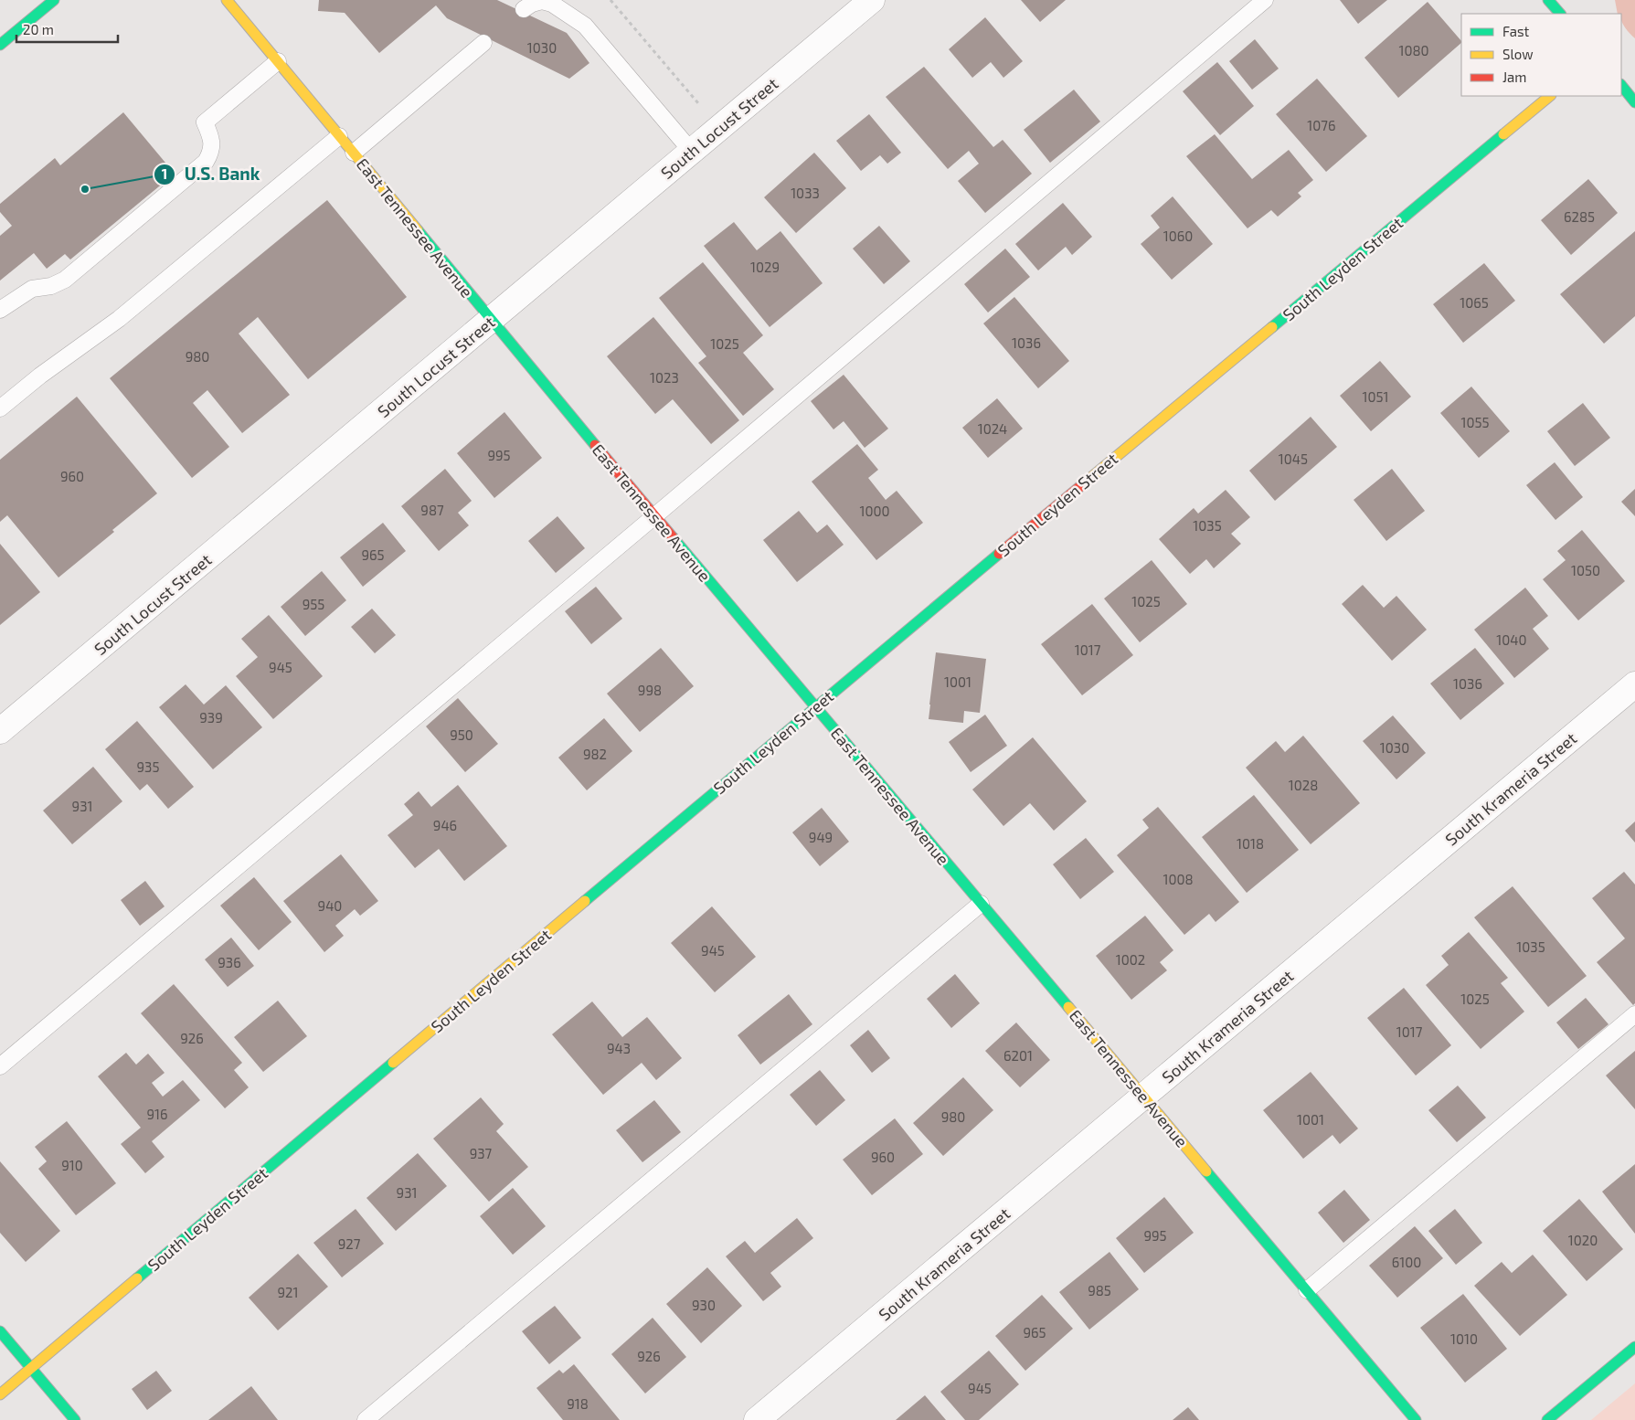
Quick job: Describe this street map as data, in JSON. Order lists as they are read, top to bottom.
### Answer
{
  "streets": {
    "street": [
      "South Locust Street",
      "East Tennessee Avenue",
      "South Leyden Street",
      "South Krameria Street"
    ]
  },
  "crossings": [
    ["South Locust Street", "East Tennessee Avenue"],
    ["East Tennessee Avenue", "South Leyden Street"],
    ["East Tennessee Avenue", "South Krameria Street"]
  ],
  "places": ["U.S. Bank"],
  "house_numbers": [
    "1030",
    "1080",
    "1076",
    "1033",
    "6285",
    "1060",
    "1029",
    "1065",
    "1036",
    "1025",
    "980",
    "1023",
    "1051",
    "1055",
    "1024",
    "995",
    "1045",
    "960",
    "987",
    "1000",
    "1035",
    "965",
    "1050",
    "1025",
    "955",
    "1040",
    "1017",
    "945",
    "1001",
    "1036",
    "998",
    "939",
    "950",
    "1030",
    "982",
    "935",
    "1028",
    "931",
    "946",
    "949",
    "1018",
    "1008",
    "940",
    "1035",
    "945",
    "1002",
    "936",
    "1025",
    "1017",
    "926",
    "943",
    "6201",
    "916",
    "980",
    "1001",
    "937",
    "960",
    "910",
    "931",
    "995",
    "1020",
    "927",
    "6100",
    "985",
    "921",
    "930",
    "965",
    "1010",
    "926",
    "945",
    "918"
  ],
  "legend": ["Fast", "Slow", "Jam"],
  "scale_bar": "20 m"
}
